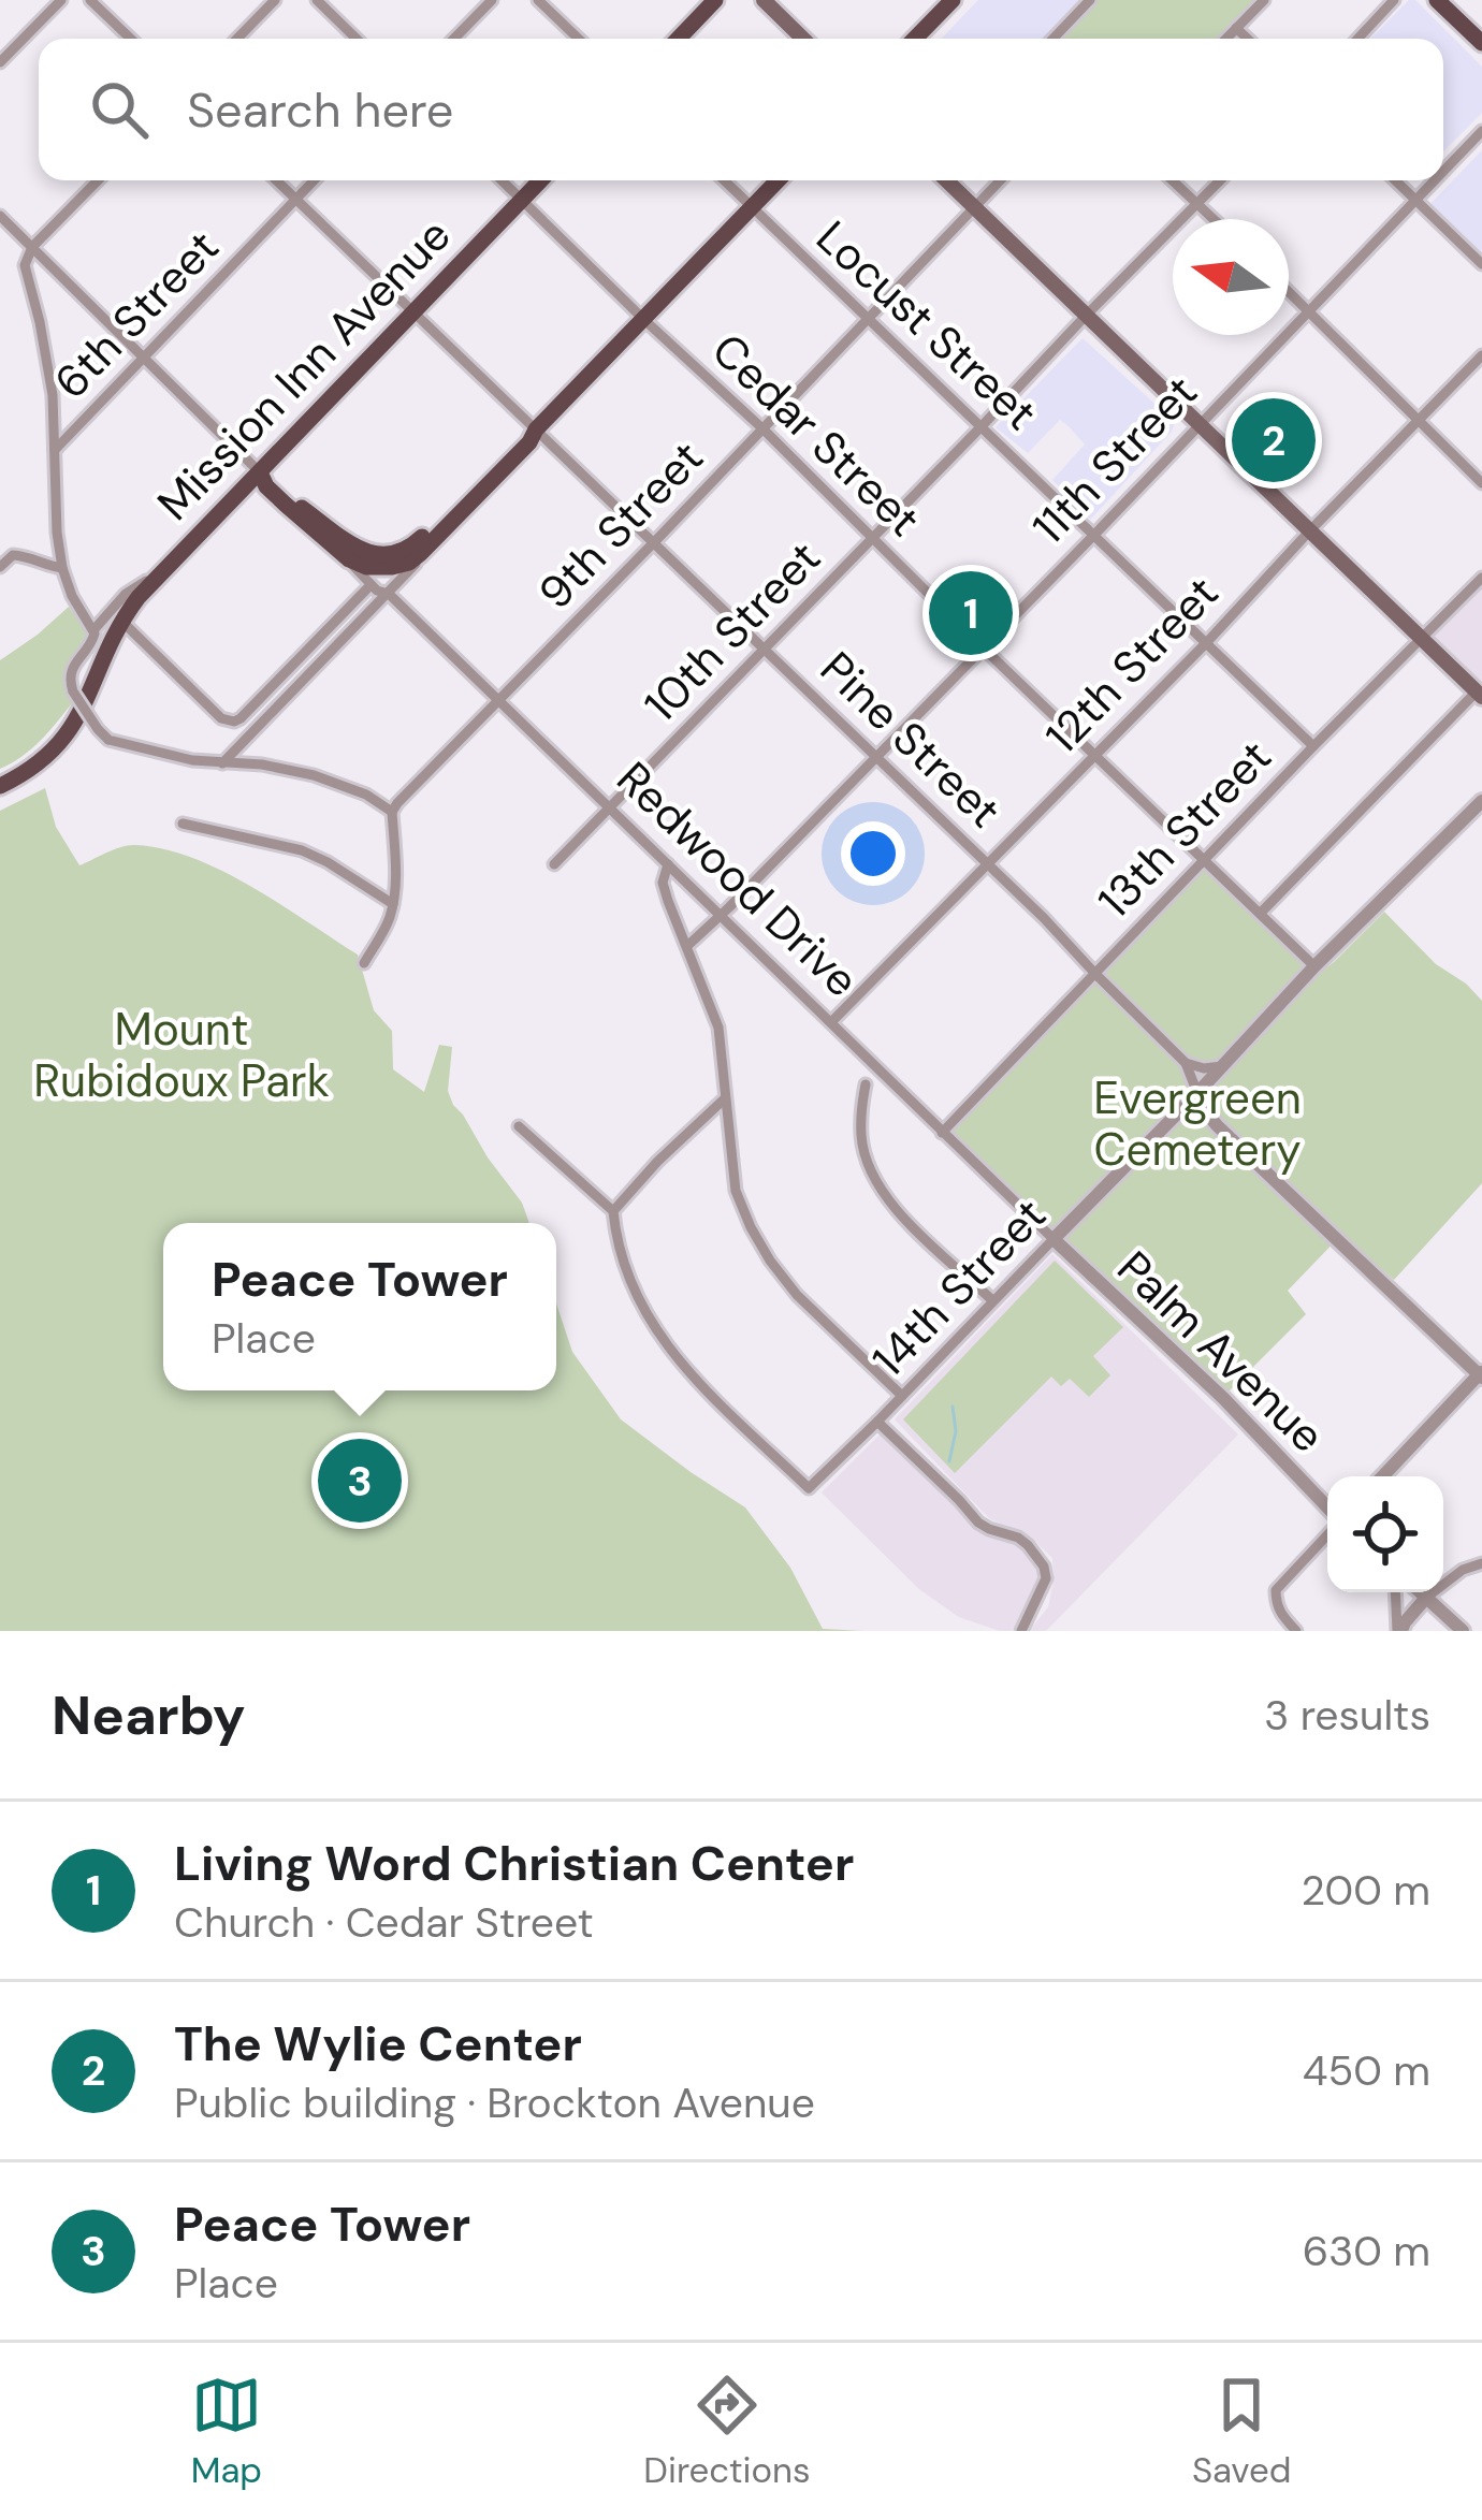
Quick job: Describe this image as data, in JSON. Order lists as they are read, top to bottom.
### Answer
{
  "streets": {
    "main road": ["Mission Inn Avenue", "Redwood Drive"],
    "street": [
      "6th Street",
      "Locust Street",
      "Cedar Street",
      "11th Street",
      "9th Street",
      "10th Street",
      "12th Street",
      "Pine Street",
      "13th Street",
      "14th Street",
      "Palm Avenue"
    ]
  },
  "crossings": [
    ["6th Street", "Pine Street"],
    ["6th Street", "Redwood Drive"],
    ["Locust Street", "11th Street"],
    ["Locust Street", "9th Street"],
    ["Locust Street", "10th Street"],
    ["Locust Street", "12th Street"],
    ["Locust Street", "13th Street"],
    ["Mission Inn Avenue", "Cedar Street"],
    ["Mission Inn Avenue", "Pine Street"],
    ["Mission Inn Avenue", "Redwood Drive"],
    ["Cedar Street", "11th Street"],
    ["Cedar Street", "9th Street"],
    ["Cedar Street", "10th Street"],
    ["Cedar Street", "12th Street"],
    ["Cedar Street", "13th Street"],
    ["Cedar Street", "14th Street"],
    ["11th Street", "Pine Street"],
    ["11th Street", "Redwood Drive"],
    ["9th Street", "Pine Street"],
    ["9th Street", "Redwood Drive"],
    ["10th Street", "Pine Street"],
    ["10th Street", "Redwood Drive"],
    ["12th Street", "Pine Street"],
    ["12th Street", "Redwood Drive"],
    ["Pine Street", "13th Street"],
    ["Pine Street", "14th Street"],
    ["13th Street", "Redwood Drive"],
    ["Redwood Drive", "14th Street"],
    ["Redwood Drive", "Palm Avenue"],
    ["14th Street", "Palm Avenue"]
  ],
  "parks": ["Mount Rubidoux Park", "Evergreen Cemetery"],
  "north": "left",
  "page": {
    "search": "Search here",
    "pins": ["2", "1", "3"],
    "popup": ["Peace Tower", "Place"],
    "heading": ["Nearby", "3 results"],
    "list": [
      {
        "mark": "1",
        "name": "Living Word Christian Center",
        "note": "Church · Cedar Street",
        "value": "200 m"
      },
      {
        "mark": "2",
        "name": "The Wylie Center",
        "note": "Public building · Brockton Avenue",
        "value": "450 m"
      },
      {
        "mark": "3",
        "name": "Peace Tower",
        "note": "Place",
        "value": "630 m"
      }
    ],
    "nav": ["Map", "Directions", "Saved"]
  }
}
